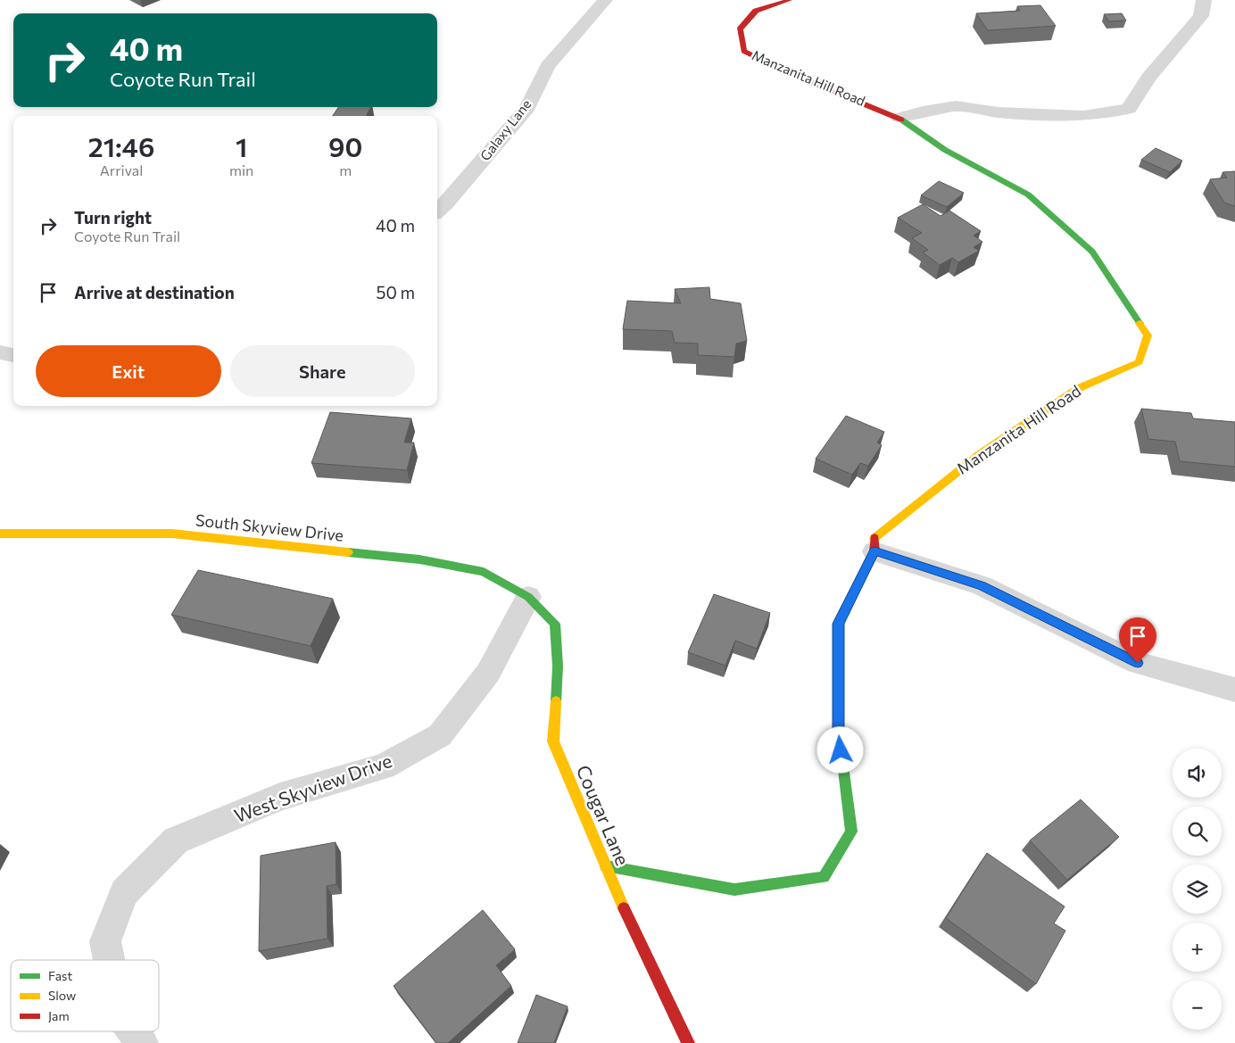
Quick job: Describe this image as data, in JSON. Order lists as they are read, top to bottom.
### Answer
{
  "streets": {
    "street": [
      "Manzanita Hill Road",
      "Galaxy Lane",
      "South Skyview Drive",
      "West Skyview Drive",
      "Cougar Lane"
    ]
  },
  "crossings": [
    ["South Skyview Drive", "West Skyview Drive"],
    ["South Skyview Drive", "Cougar Lane"],
    ["West Skyview Drive", "Cougar Lane"]
  ],
  "legend": ["Fast", "Slow", "Jam"],
  "page": {
    "turn": ["40 m", "Coyote Run Trail"],
    "eta": [
      "21:46",
      "Arrival",
      "1",
      "min",
      "90",
      "m"
    ],
    "list": [
      {
        "name": "Turn right",
        "note": "Coyote Run Trail",
        "value": "40 m"
      },
      {
        "name": "Arrive at destination",
        "value": "50 m"
      }
    ],
    "buttons": ["Exit", "Share"],
    "map_buttons": ["+", "−"]
  }
}
